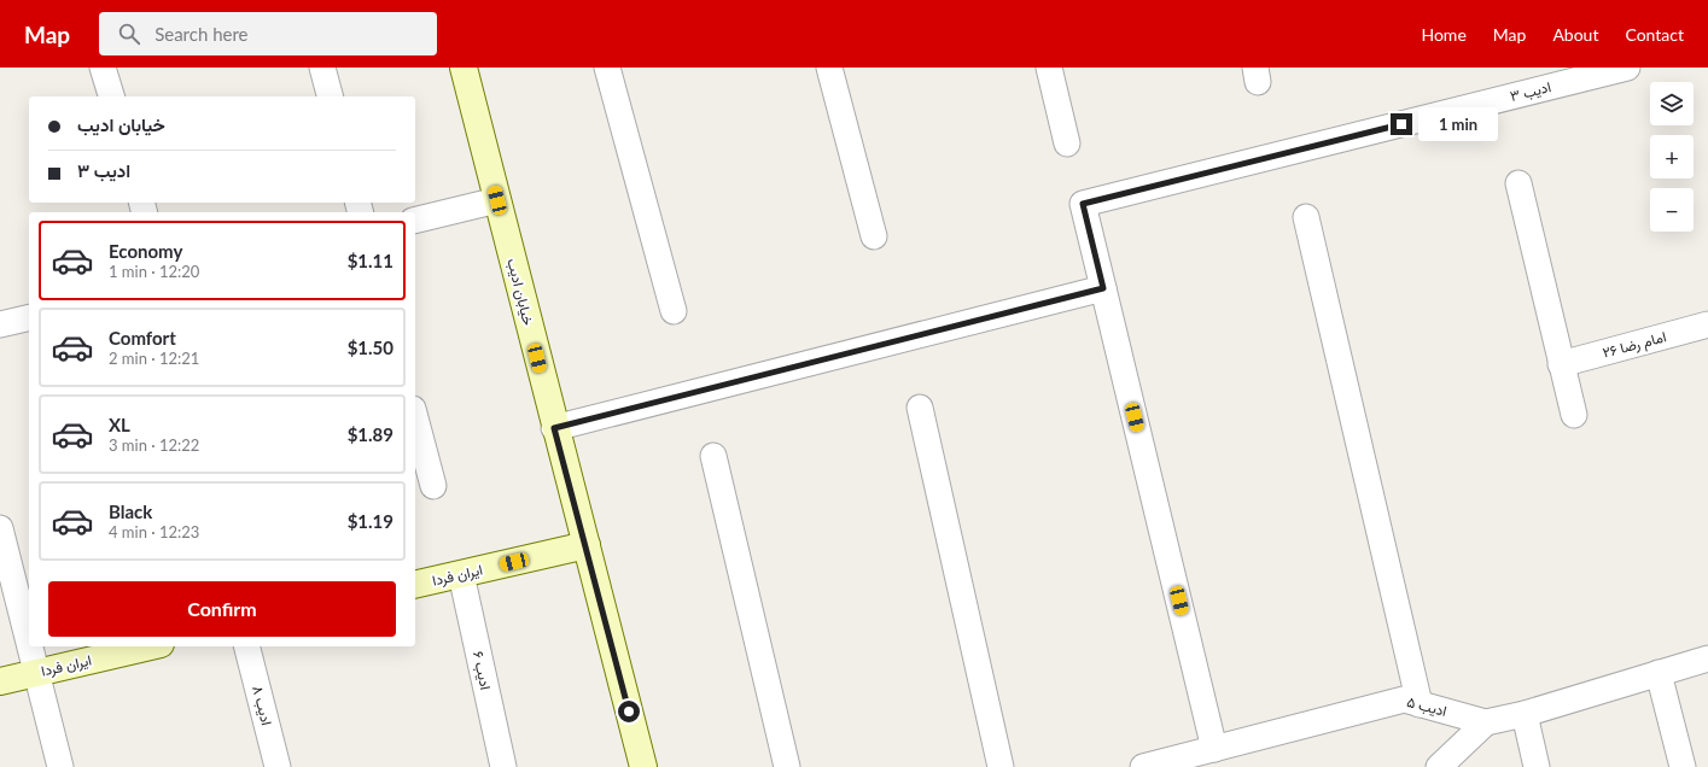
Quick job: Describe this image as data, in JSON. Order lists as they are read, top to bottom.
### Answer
{
  "streets": {
    "street": [
      "ادیب ۳",
      "خیابان ادیب",
      "امام رضا ۲۶",
      "ایران فردا",
      "ادیب ۶",
      "ادیب ۸",
      "ادیب ۵"
    ]
  },
  "crossings": [
    ["خیابان ادیب", "ایران فردا"],
    ["ایران فردا", "ادیب ۶"]
  ],
  "page": {
    "header": "Map",
    "search": "Search here",
    "nav": [
      "Home",
      "Map",
      "About",
      "Contact"
    ],
    "map_buttons": ["+", "−"],
    "banner": ["خیابان ادیب", "ادیب ۳"],
    "bubble": "1 min",
    "list": [
      {
        "name": "Economy",
        "note": "1 min · 12:20",
        "value": "$1.11"
      },
      {
        "name": "Comfort",
        "note": "2 min · 12:21",
        "value": "$1.50"
      },
      {
        "name": "XL",
        "note": "3 min · 12:22",
        "value": "$1.89"
      },
      {
        "name": "Black",
        "note": "4 min · 12:23",
        "value": "$1.19"
      }
    ],
    "buttons": "Confirm"
  }
}
